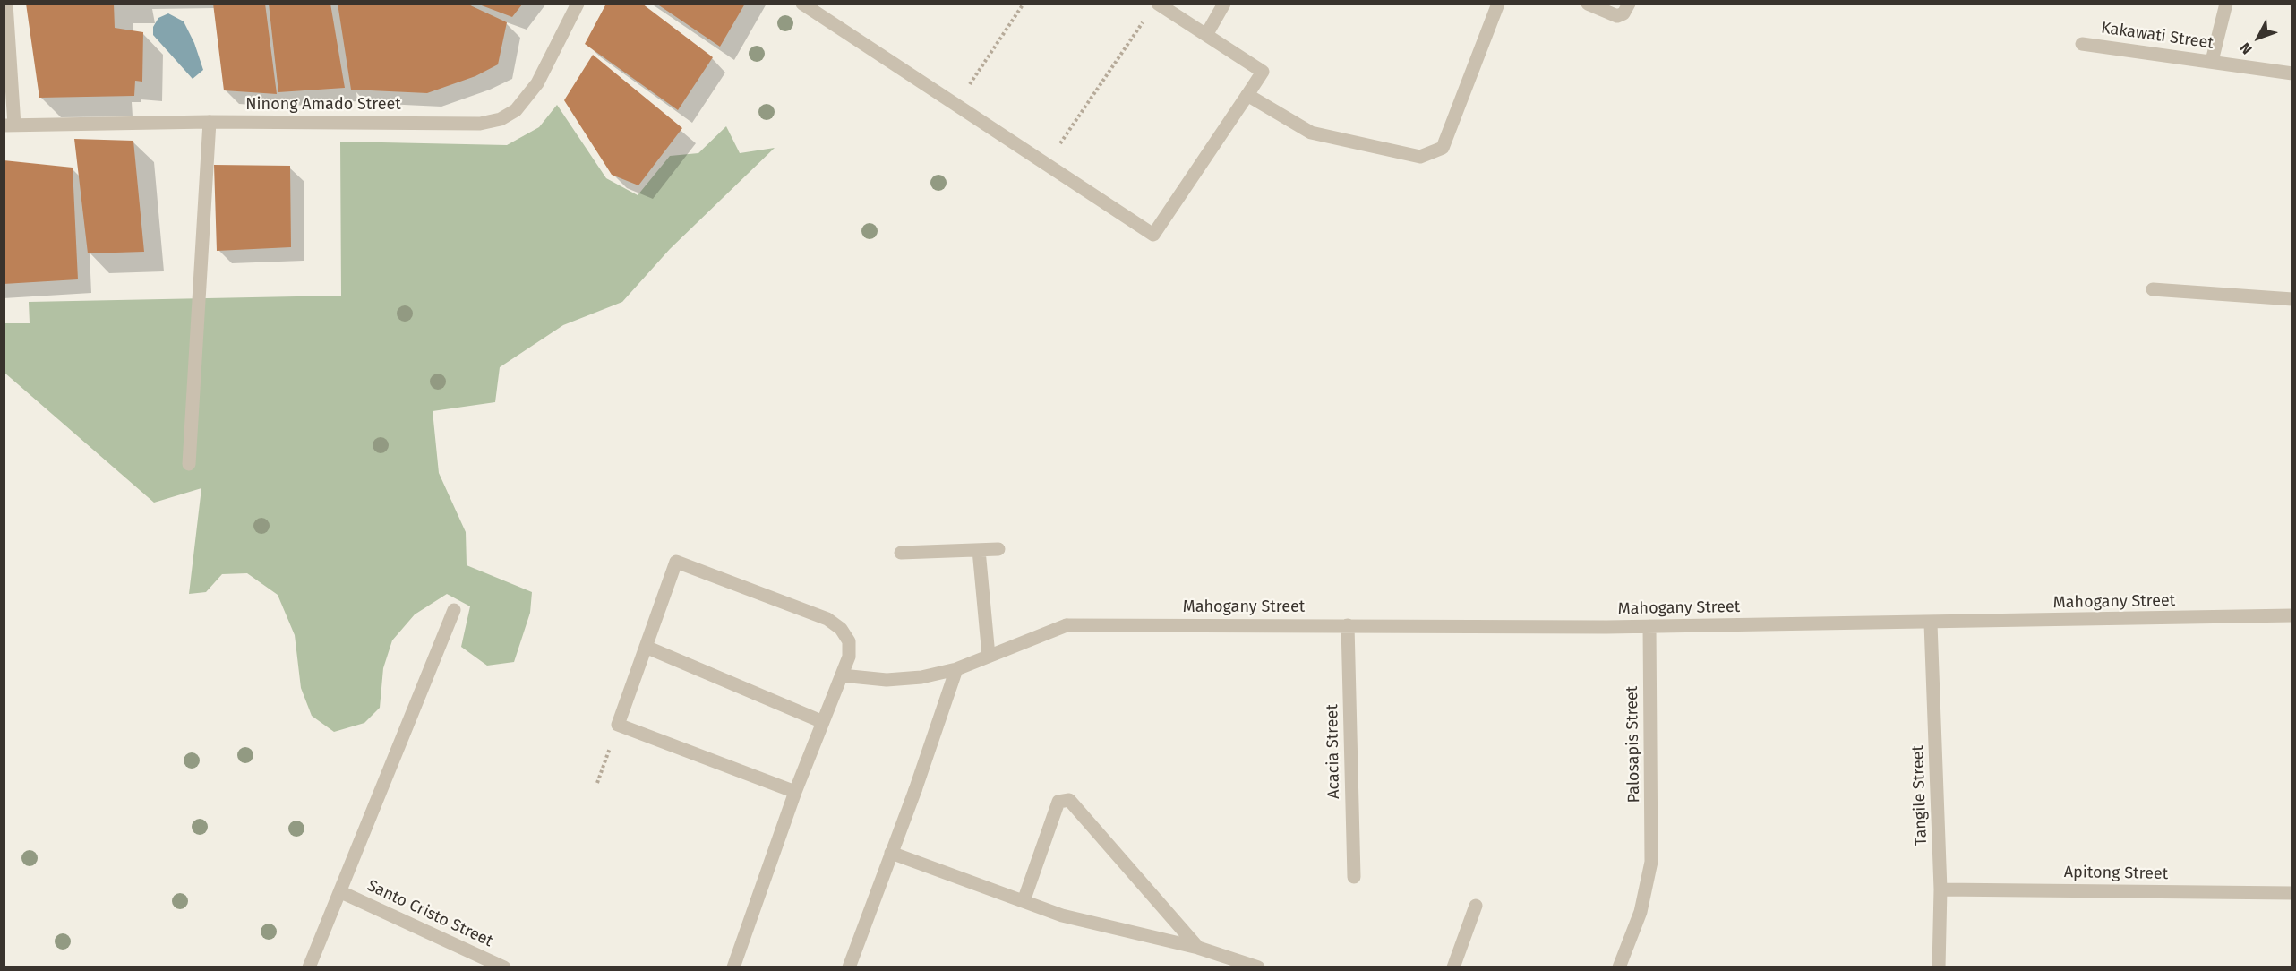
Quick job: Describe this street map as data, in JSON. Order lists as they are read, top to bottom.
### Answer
{
  "streets": {
    "street": [
      "Kakawati Street",
      "Ninong Amado Street",
      "Mahogany Street",
      "Palosapis Street",
      "Acacia Street",
      "Tangile Street",
      "Apitong Street",
      "Santo Cristo Street"
    ]
  },
  "crossings": [
    ["Mahogany Street", "Palosapis Street"],
    ["Mahogany Street", "Acacia Street"],
    ["Mahogany Street", "Tangile Street"],
    ["Tangile Street", "Apitong Street"]
  ],
  "north": "bottom left"
}
